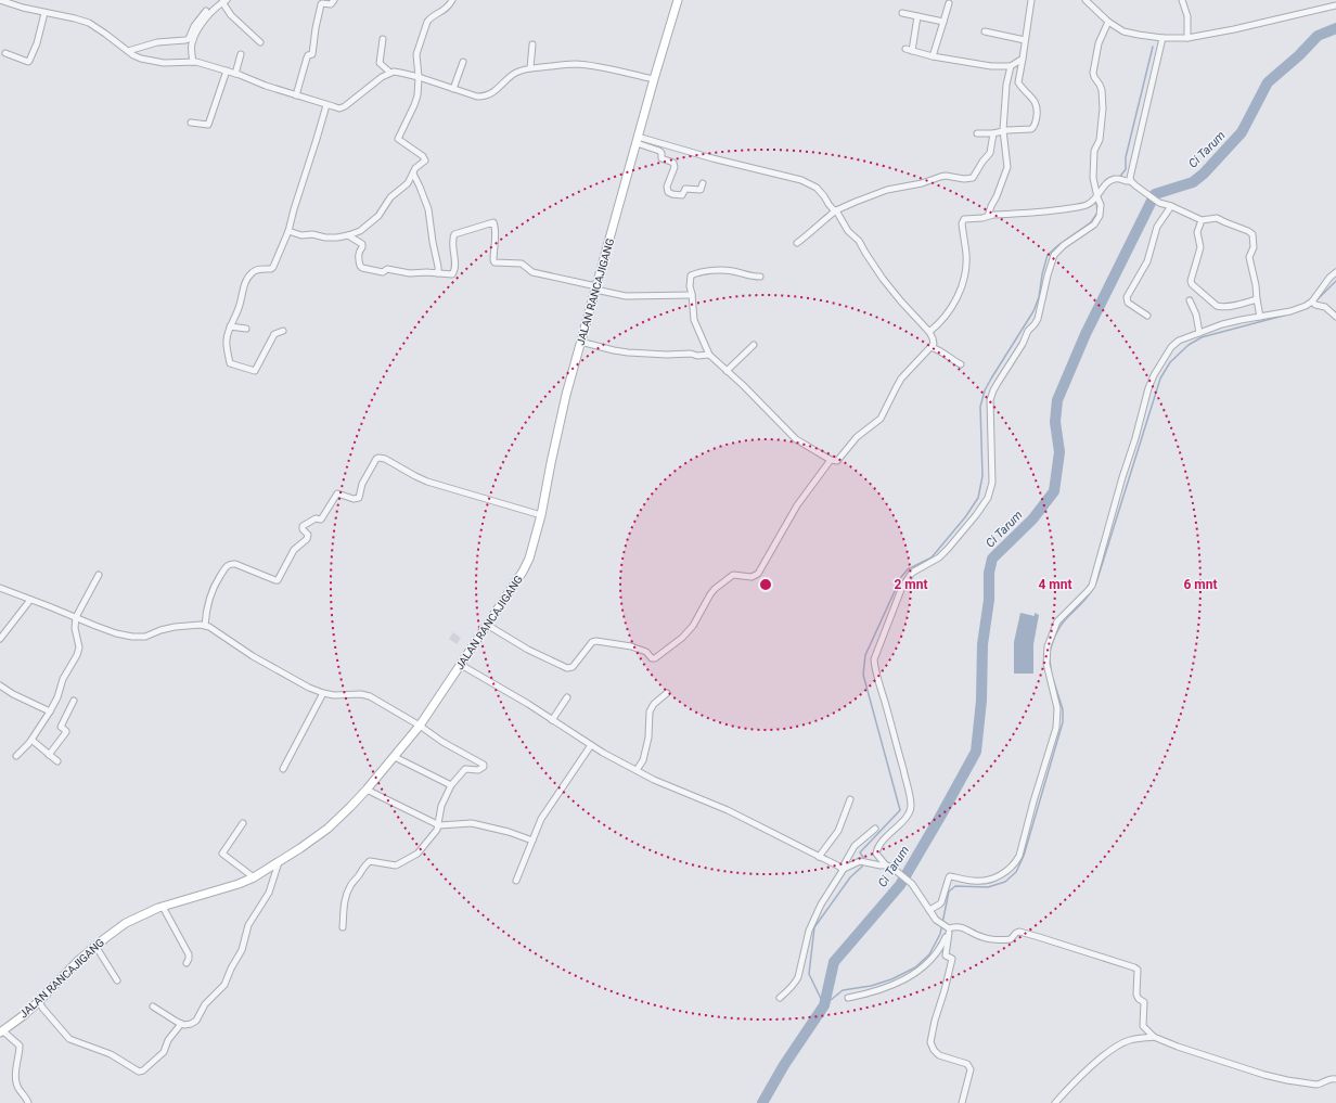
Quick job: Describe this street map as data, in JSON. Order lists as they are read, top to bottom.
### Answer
{
  "streets": {
    "main road": ["JALAN RANCAJIGANG"]
  },
  "water": ["Ci Tarum"],
  "rings": ["2 mnt", "4 mnt", "6 mnt"]
}
